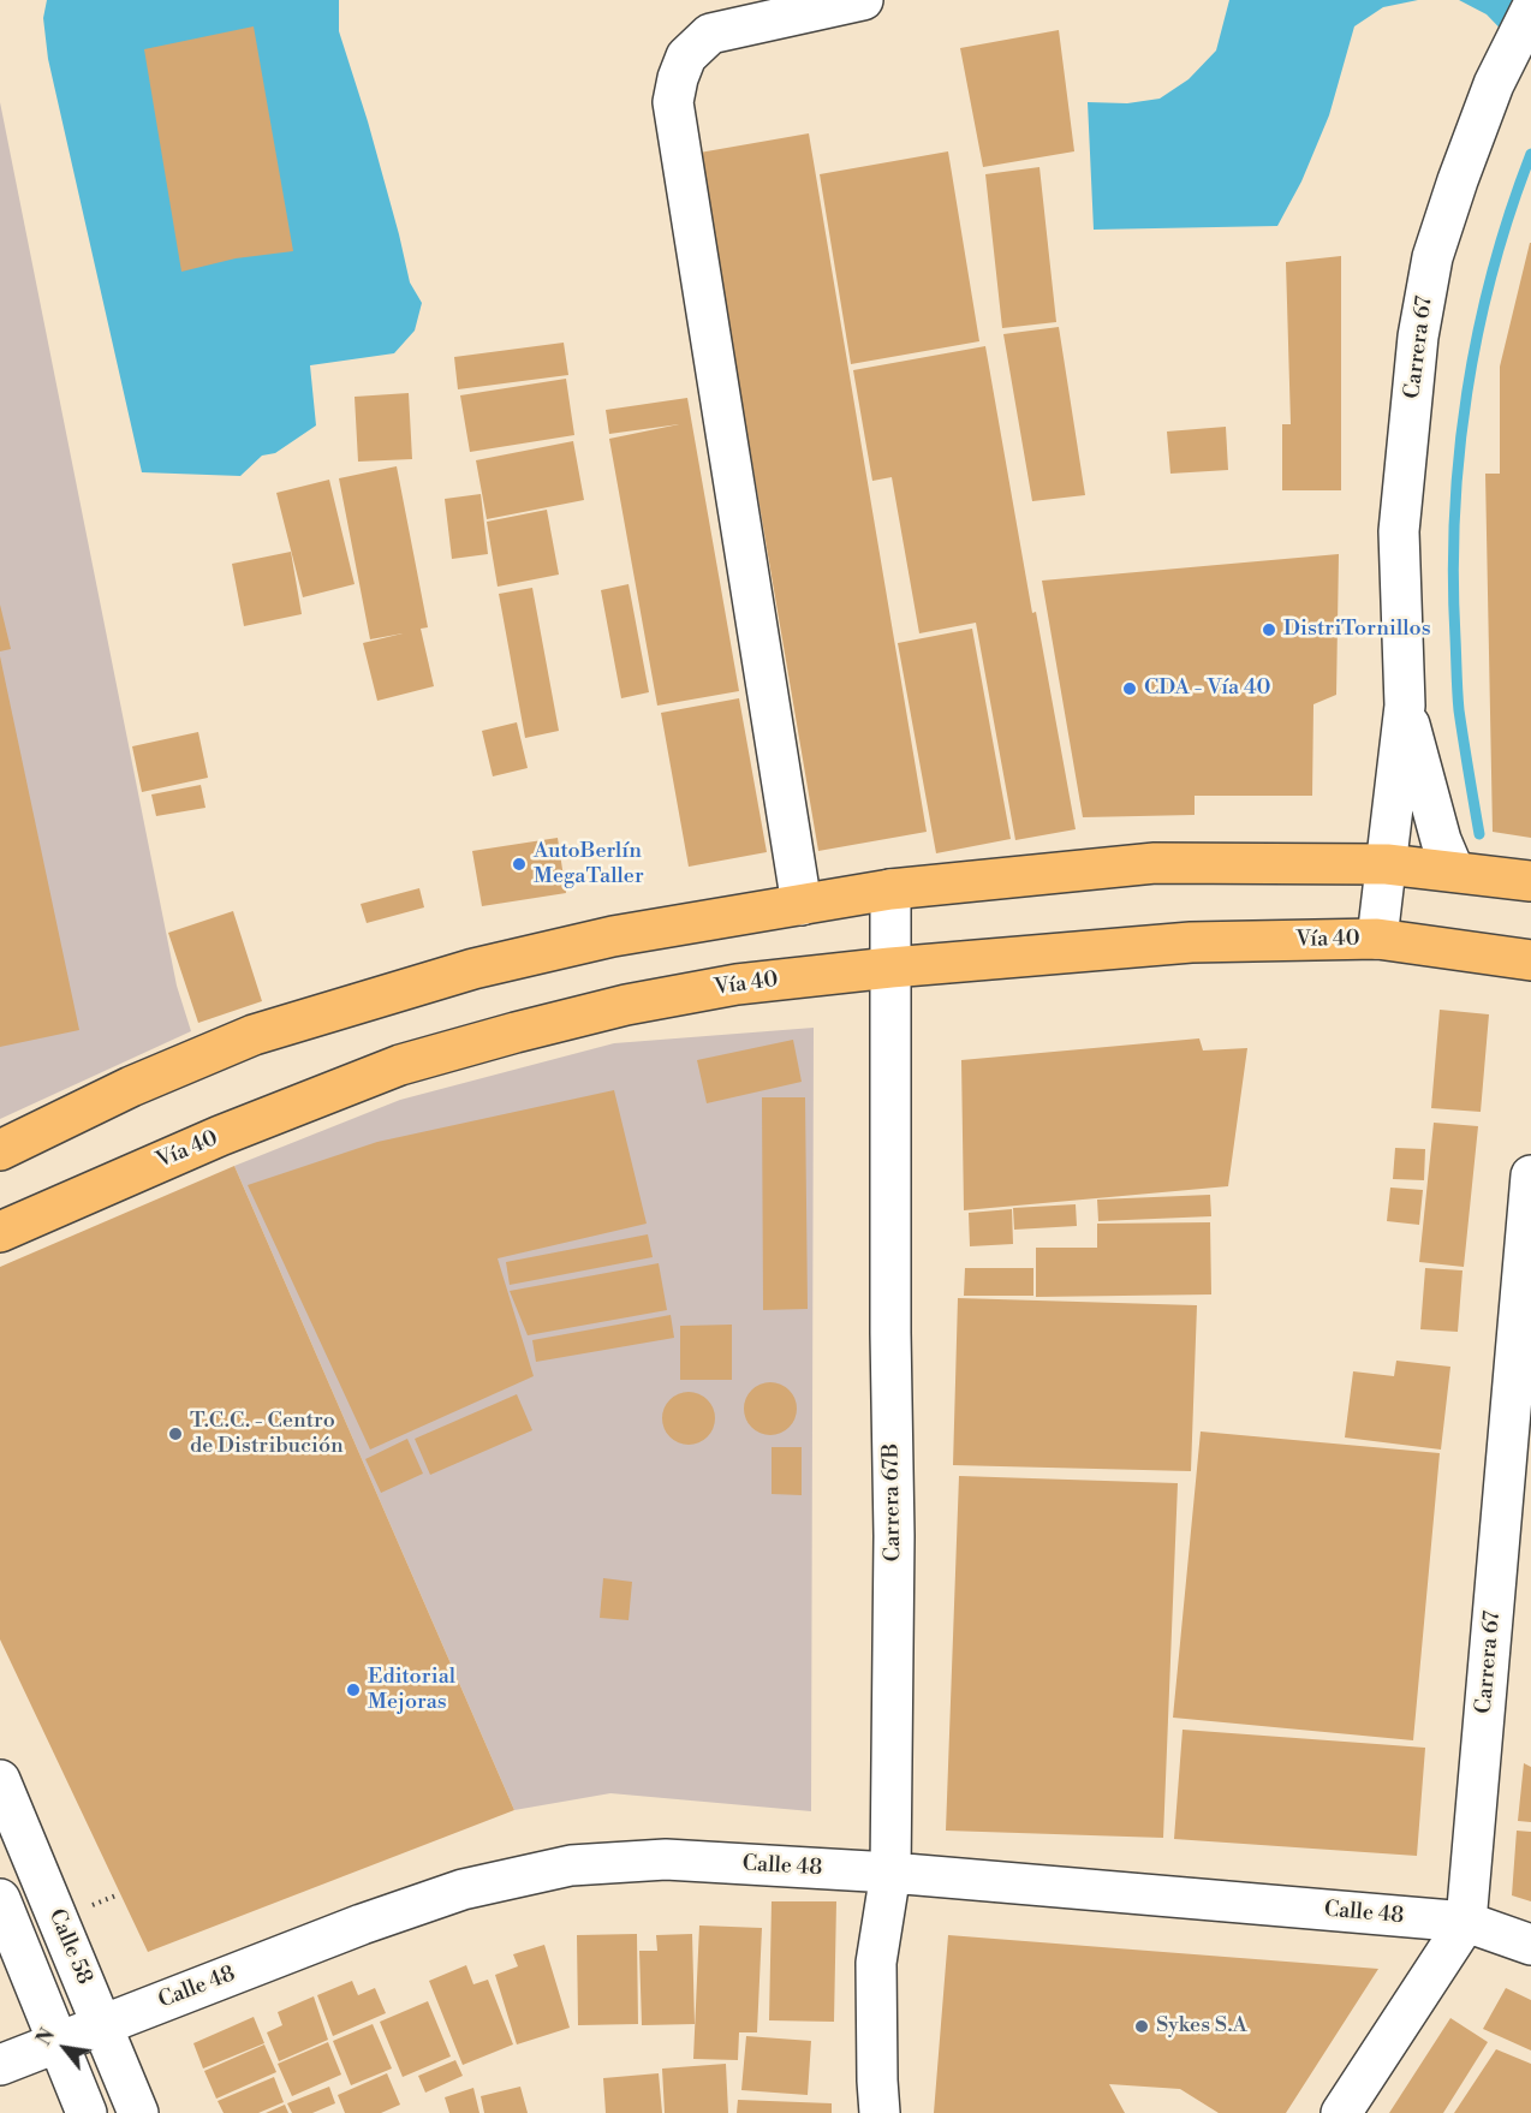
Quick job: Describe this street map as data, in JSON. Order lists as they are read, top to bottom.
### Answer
{
  "streets": {
    "highway": ["Vía 40"],
    "street": [
      "Carrera 67",
      "Carrera 67B",
      "Calle 48",
      "Calle 58"
    ]
  },
  "crossings": [
    ["Carrera 67", "Vía 40"],
    ["Carrera 67", "Calle 48"],
    ["Vía 40", "Carrera 67B"],
    ["Carrera 67B", "Calle 48"],
    ["Calle 48", "Calle 58"]
  ],
  "places": [
    "DistriTornillos",
    "CDA - Vía 40",
    "AutoBerlín MegaTaller",
    "T.C.C. - Centro de Distribución",
    "Editorial Mejoras",
    "Sykes S.A"
  ],
  "north": "top left"
}
